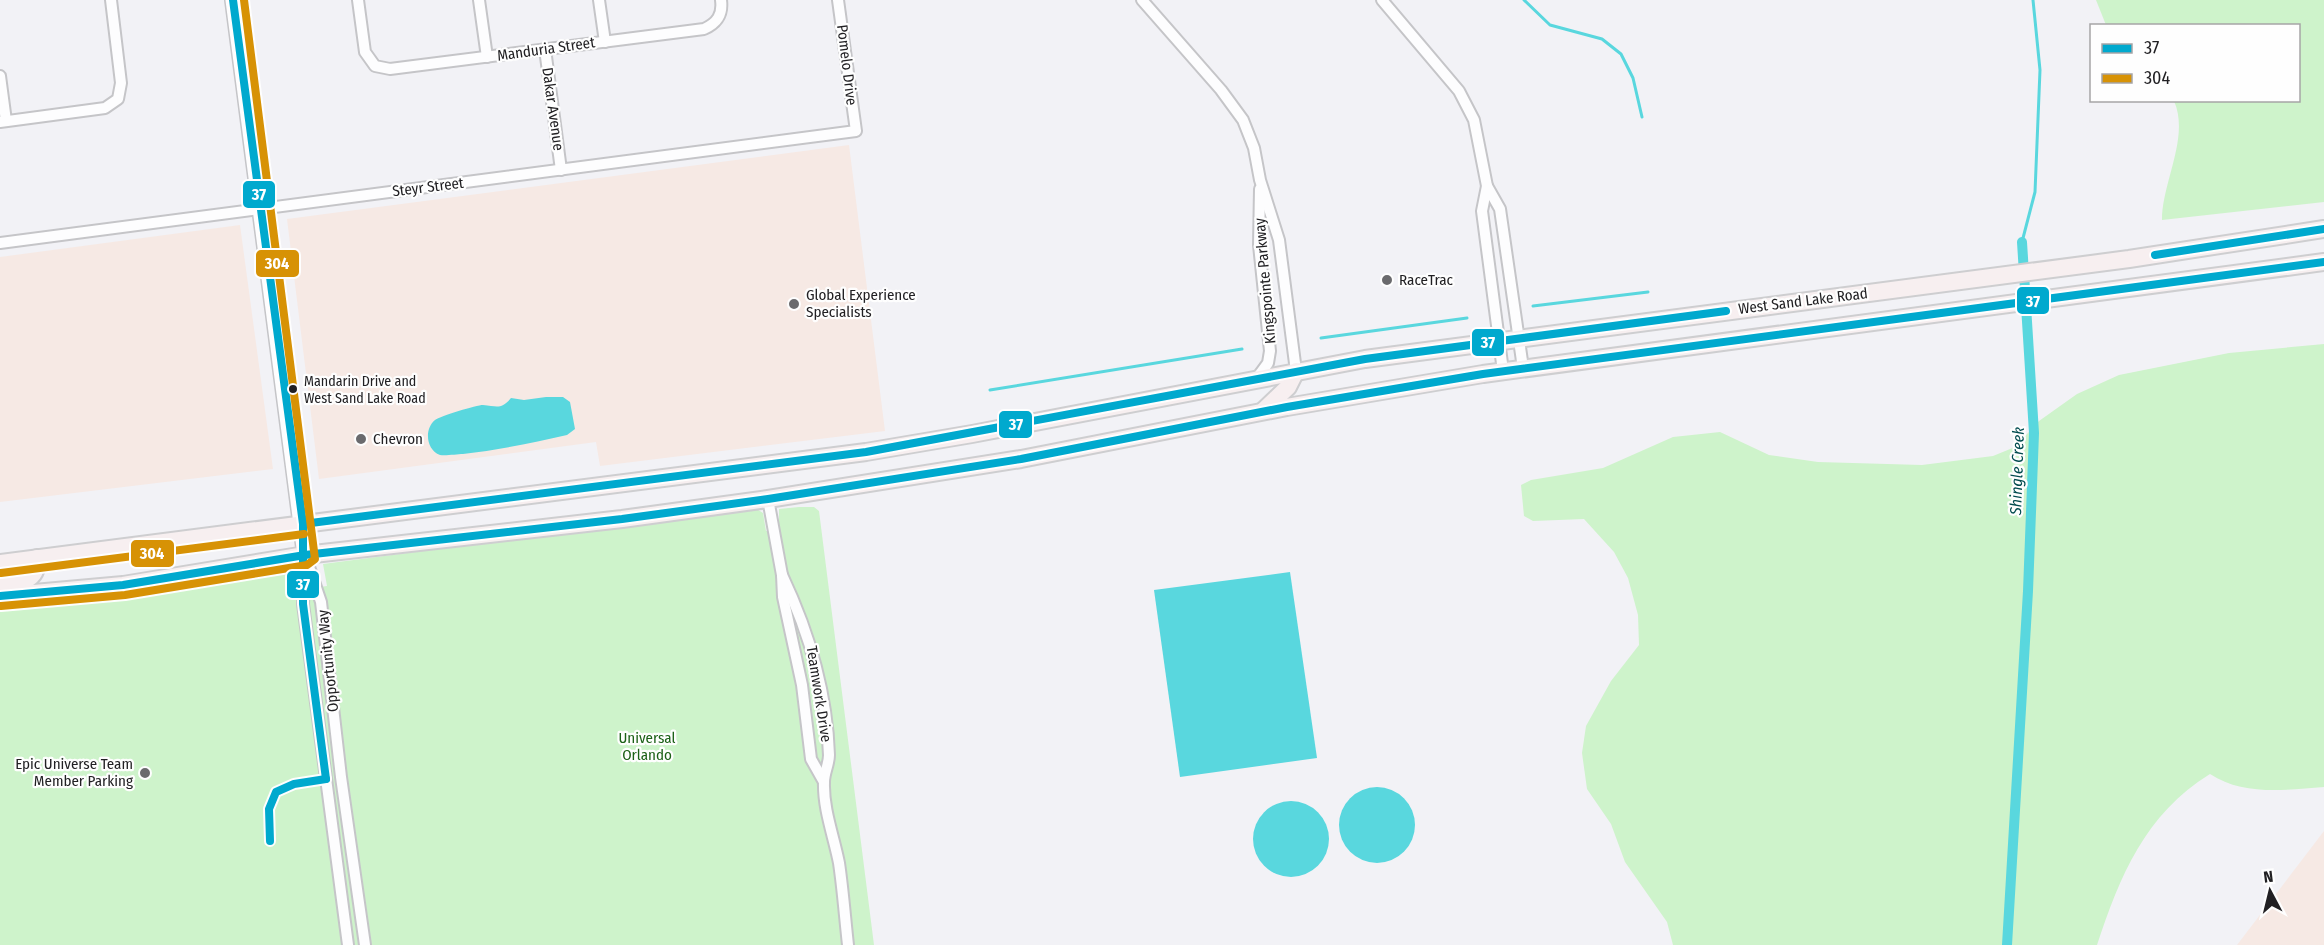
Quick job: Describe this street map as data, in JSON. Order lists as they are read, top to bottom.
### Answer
{
  "streets": {
    "main road": ["West Sand Lake Road"],
    "street": [
      "Manduria Street",
      "Pomelo Drive",
      "Dakar Avenue",
      "Steyr Street",
      "Kingspointe Parkway",
      "Opportunity Way",
      "Teamwork Drive"
    ]
  },
  "crossings": [
    ["Manduria Street", "Dakar Avenue"],
    ["Pomelo Drive", "Steyr Street"],
    ["Dakar Avenue", "Steyr Street"],
    ["Kingspointe Parkway", "West Sand Lake Road"],
    ["West Sand Lake Road", "Opportunity Way"],
    ["West Sand Lake Road", "Teamwork Drive"]
  ],
  "water": ["Shingle Creek"],
  "parks": ["Universal Orlando"],
  "places": [
    "RaceTrac",
    "Global Experience Specialists",
    "Mandarin Drive and West Sand Lake Road",
    "Chevron",
    "Epic Universe Team Member Parking"
  ],
  "lines": ["transit line 37", "transit line 304"],
  "legend": ["37", "304"],
  "north": "top"
}
